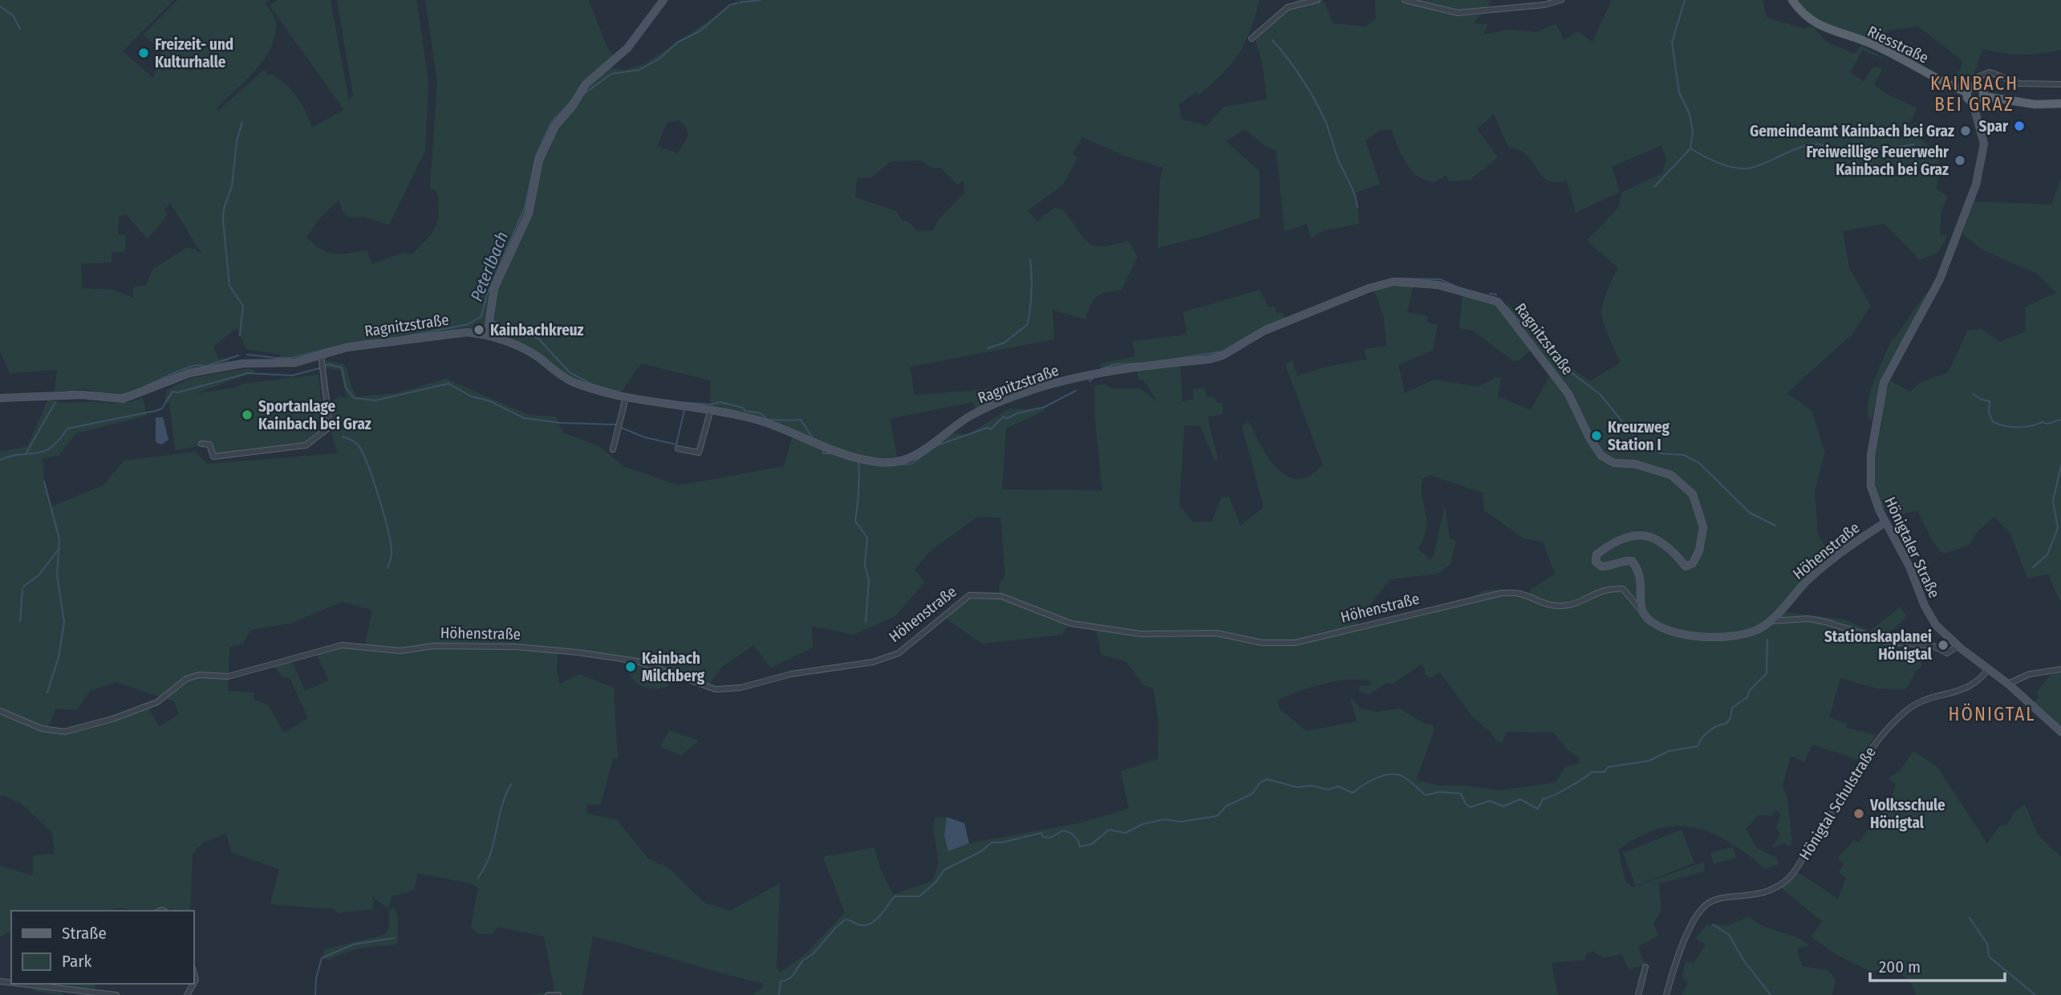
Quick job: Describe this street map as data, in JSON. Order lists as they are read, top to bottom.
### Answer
{
  "streets": {
    "main road": [
      "Riesstraße",
      "Ragnitzstraße",
      "Hönigtaler Straße",
      "Höhenstraße"
    ],
    "street": ["Hönigtal Schulstraße"]
  },
  "crossings": [
    ["Riesstraße", "Hönigtaler Straße"],
    ["Ragnitzstraße", "Höhenstraße"],
    ["Hönigtaler Straße", "Höhenstraße"],
    ["Hönigtaler Straße", "Hönigtal Schulstraße"]
  ],
  "districts": ["KAINBACH BEI GRAZ", "HÖNIGTAL"],
  "water": ["Peterlbach"],
  "places": [
    "Freizeit- und Kulturhalle",
    "Spar",
    "Gemeindeamt Kainbach bei Graz",
    "Freiweillige Feuerwehr Kainbach bei Graz",
    "Kainbachkreuz",
    "Sportanlage Kainbach bei Graz",
    "Kreuzweg Station I",
    "Stationskaplanei Hönigtal",
    "Kainbach Milchberg",
    "Volksschule Hönigtal"
  ],
  "legend": ["Straße", "Park"],
  "scale_bar": "200 m"
}
